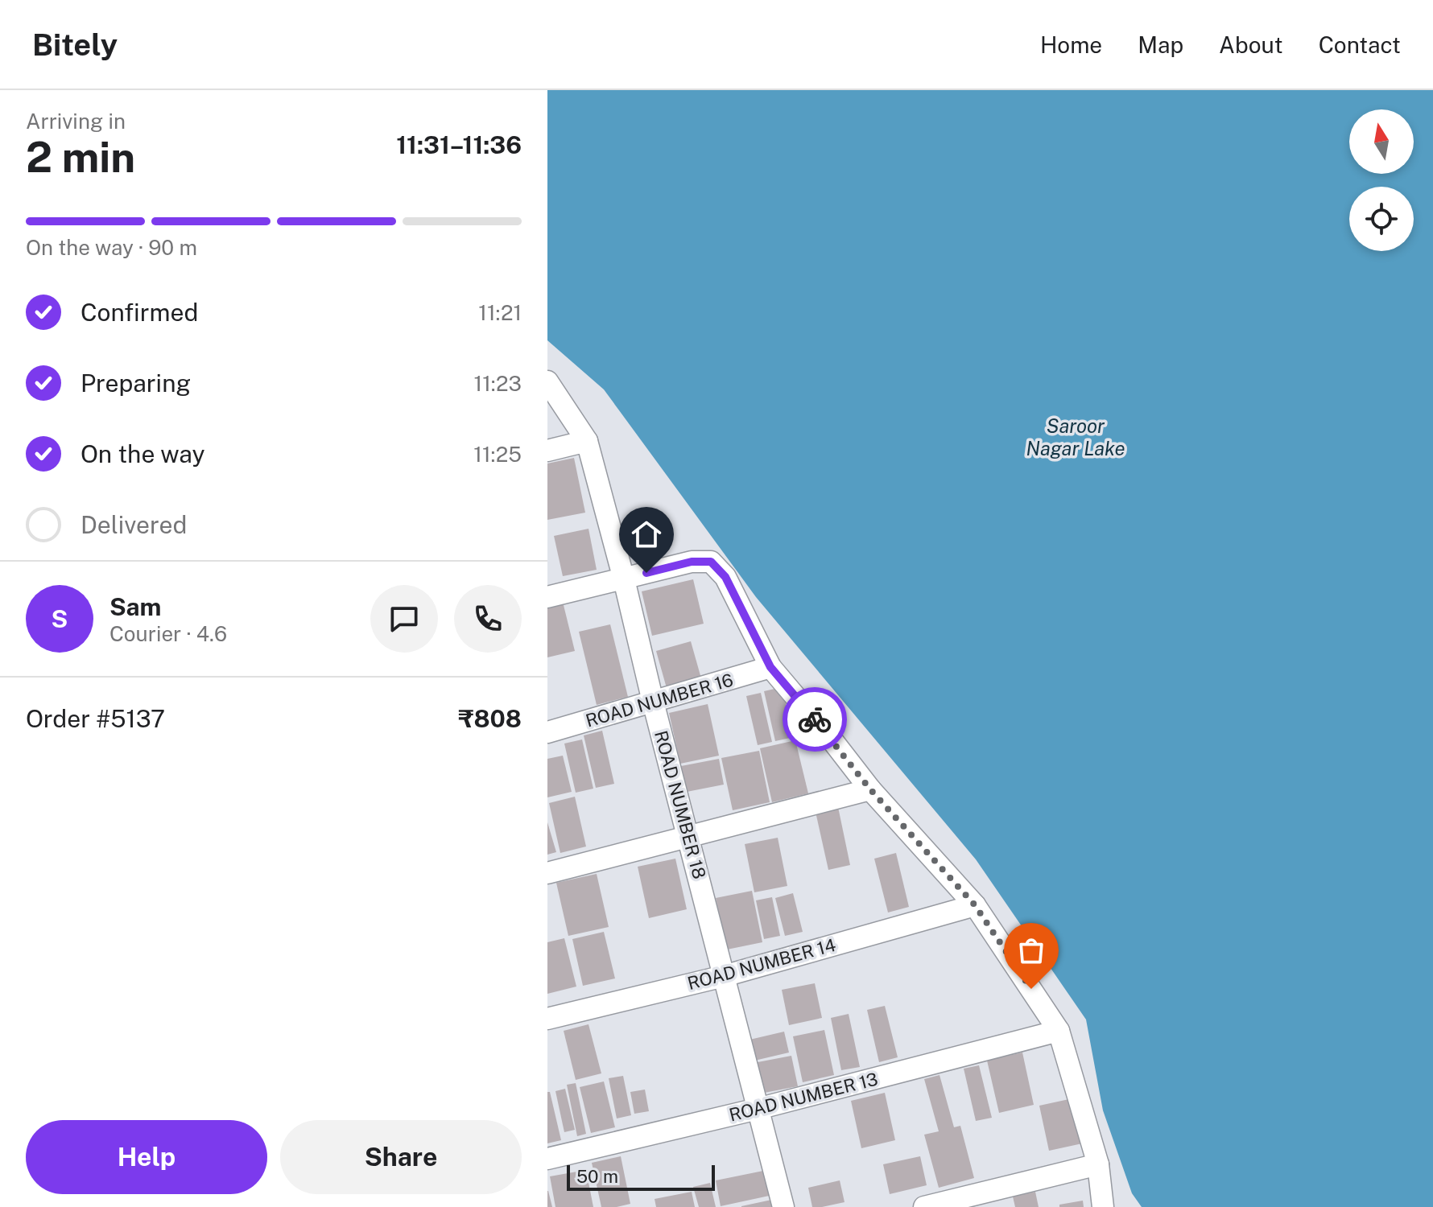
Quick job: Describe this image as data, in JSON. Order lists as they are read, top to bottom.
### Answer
{
  "streets": {
    "street": [
      "ROAD NUMBER 16",
      "ROAD NUMBER 18",
      "ROAD NUMBER 14",
      "ROAD NUMBER 13"
    ]
  },
  "crossings": [
    ["ROAD NUMBER 16", "ROAD NUMBER 18"],
    ["ROAD NUMBER 18", "ROAD NUMBER 14"],
    ["ROAD NUMBER 18", "ROAD NUMBER 13"]
  ],
  "water": ["Saroor Nagar Lake"],
  "scale_bar": "50 m",
  "north": "top",
  "page": {
    "header": "Bitely",
    "nav": [
      "Home",
      "Map",
      "About",
      "Contact"
    ],
    "heading": ["2 min", "Arriving in", "11:31–11:36"],
    "panel": [
      "Sam",
      "Courier · 4.6",
      "Order #5137",
      "₹808"
    ],
    "bar": "On the way · 90 m",
    "list": [
      ["Confirmed", "11:21"],
      ["Preparing", "11:23"],
      ["On the way", "11:25"],
      "Delivered"
    ],
    "round": "S",
    "buttons": ["Help", "Share"],
    "scale": "50 m"
  }
}
